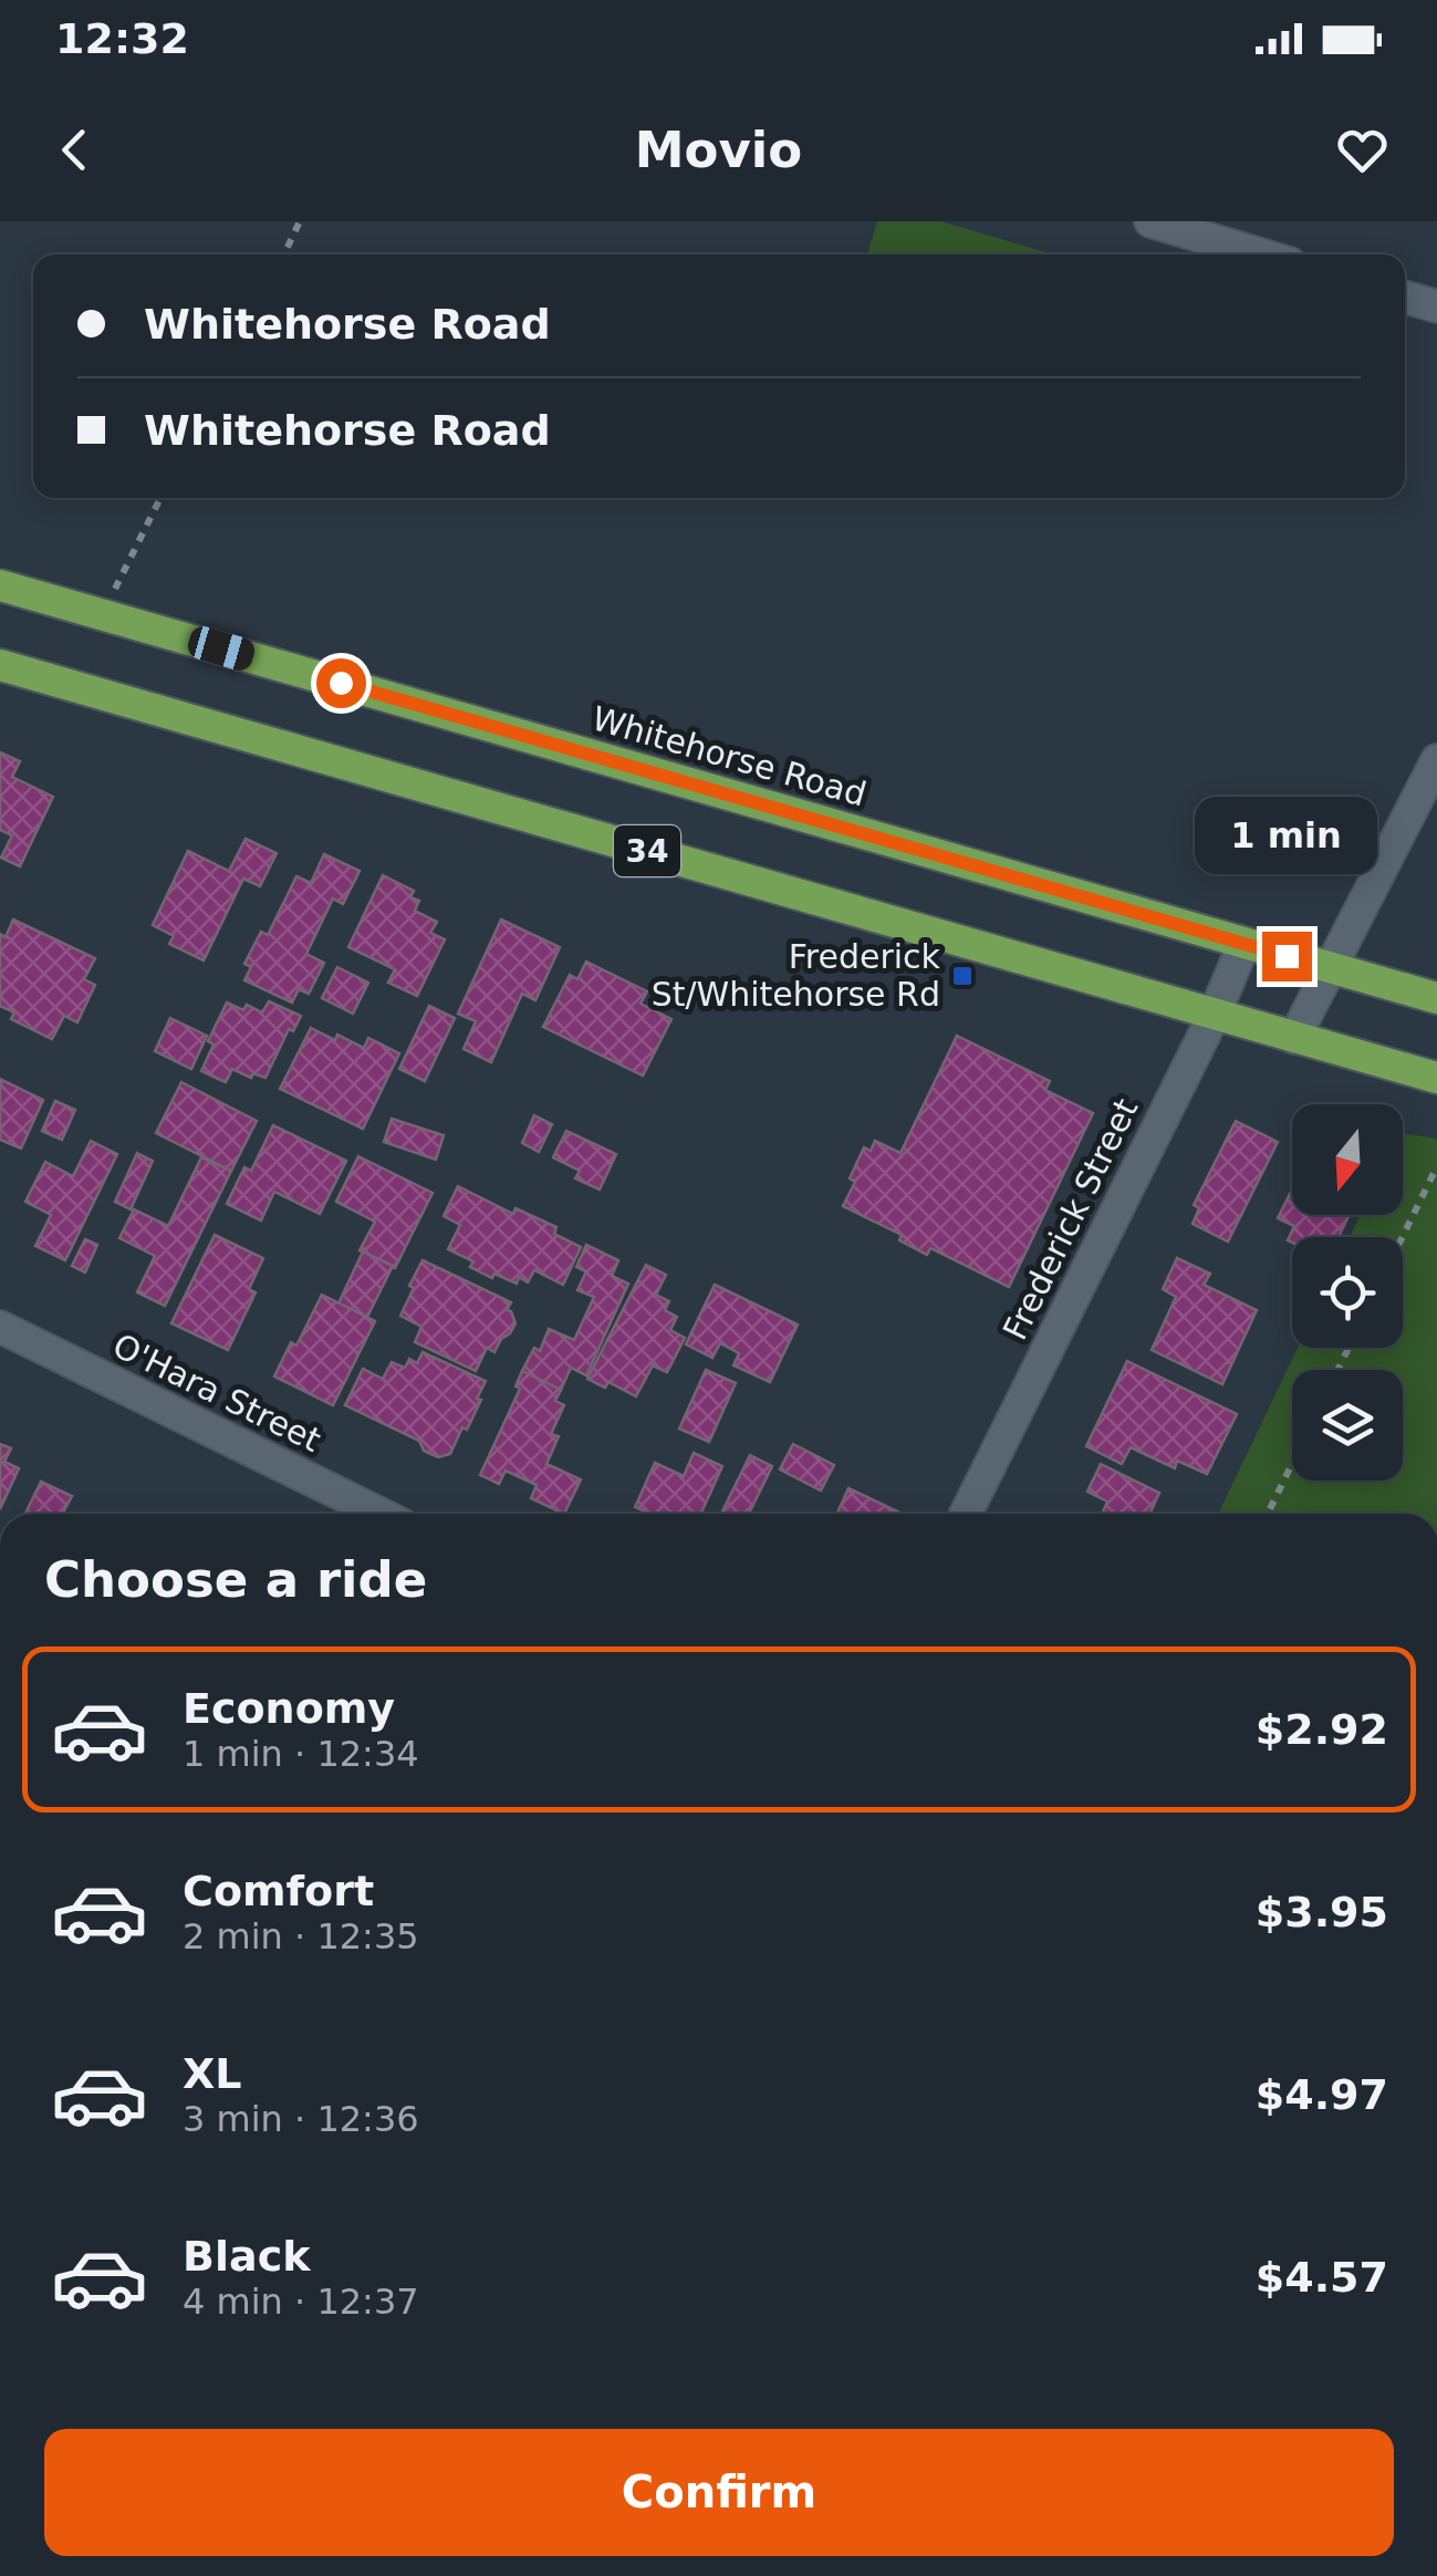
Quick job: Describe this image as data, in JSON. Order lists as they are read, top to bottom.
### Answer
{
  "streets": {
    "main road": ["Whitehorse Road", "34"],
    "street": ["Frederick Street", "O'Hara Street"]
  },
  "crossings": [
    ["Whitehorse Road", "Frederick Street"],
    ["34", "Frederick Street"]
  ],
  "places": {
    "transit": ["Frederick St/Whitehorse Rd"]
  },
  "north": "bottom",
  "page": {
    "status": "12:32",
    "header": "Movio",
    "banner": ["Whitehorse Road", "Whitehorse Road"],
    "bubble": "1 min",
    "heading": "Choose a ride",
    "list": [
      {
        "name": "Economy",
        "note": "1 min · 12:34",
        "value": "$2.92"
      },
      {
        "name": "Comfort",
        "note": "2 min · 12:35",
        "value": "$3.95"
      },
      {
        "name": "XL",
        "note": "3 min · 12:36",
        "value": "$4.97"
      },
      {
        "name": "Black",
        "note": "4 min · 12:37",
        "value": "$4.57"
      }
    ],
    "buttons": "Confirm"
  }
}
